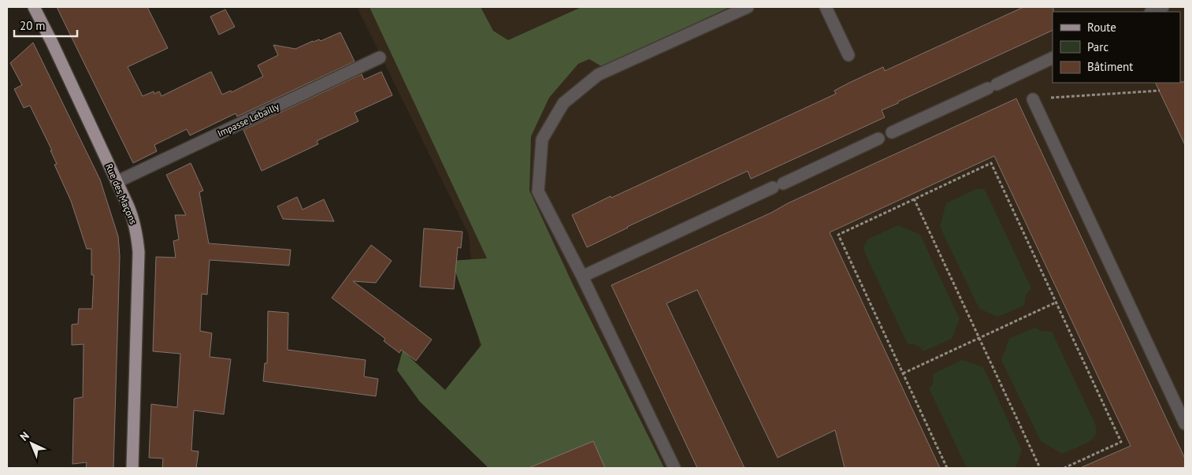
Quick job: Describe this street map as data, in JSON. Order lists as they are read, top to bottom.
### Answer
{
  "streets": {
    "main road": ["Rue des Maçons"],
    "street": ["Impasse Lebailly"]
  },
  "crossings": [
    ["Impasse Lebailly", "Rue des Maçons"]
  ],
  "legend": ["Route", "Parc", "Bâtiment"],
  "scale_bar": "20 m",
  "north": "top left"
}
